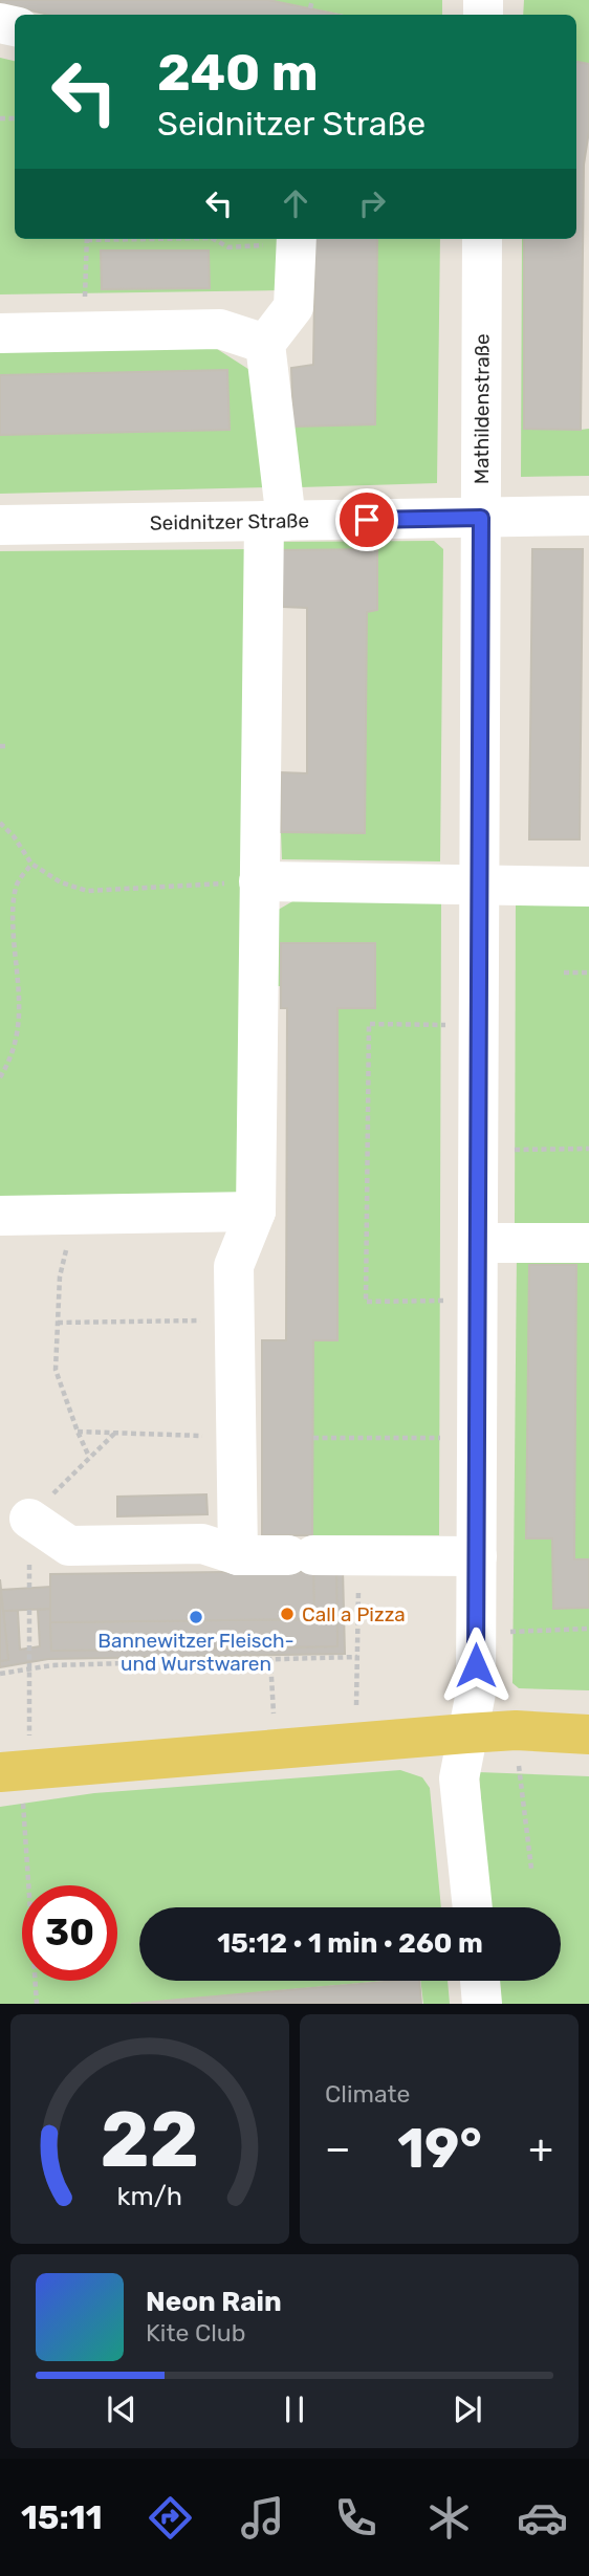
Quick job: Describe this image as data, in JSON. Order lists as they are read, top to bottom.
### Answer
{
  "streets": {
    "street": ["Mathildenstraße", "Seidnitzer Straße"]
  },
  "crossings": [
    ["Mathildenstraße", "Seidnitzer Straße"]
  ],
  "places": ["Call a Pizza", "Bannewitzer Fleisch- und Wurstwaren"],
  "page": {
    "turn": ["240 m", "Seidnitzer Straße"],
    "limit": "30",
    "trip": "15:12 · 1 min · 260 m",
    "tile": "Climate",
    "heat": ["−", "19°", "+"],
    "song": ["Neon Rain", "Kite Club"],
    "tabs": "15:11",
    "gauge": ["22", "km/h"]
  }
}
